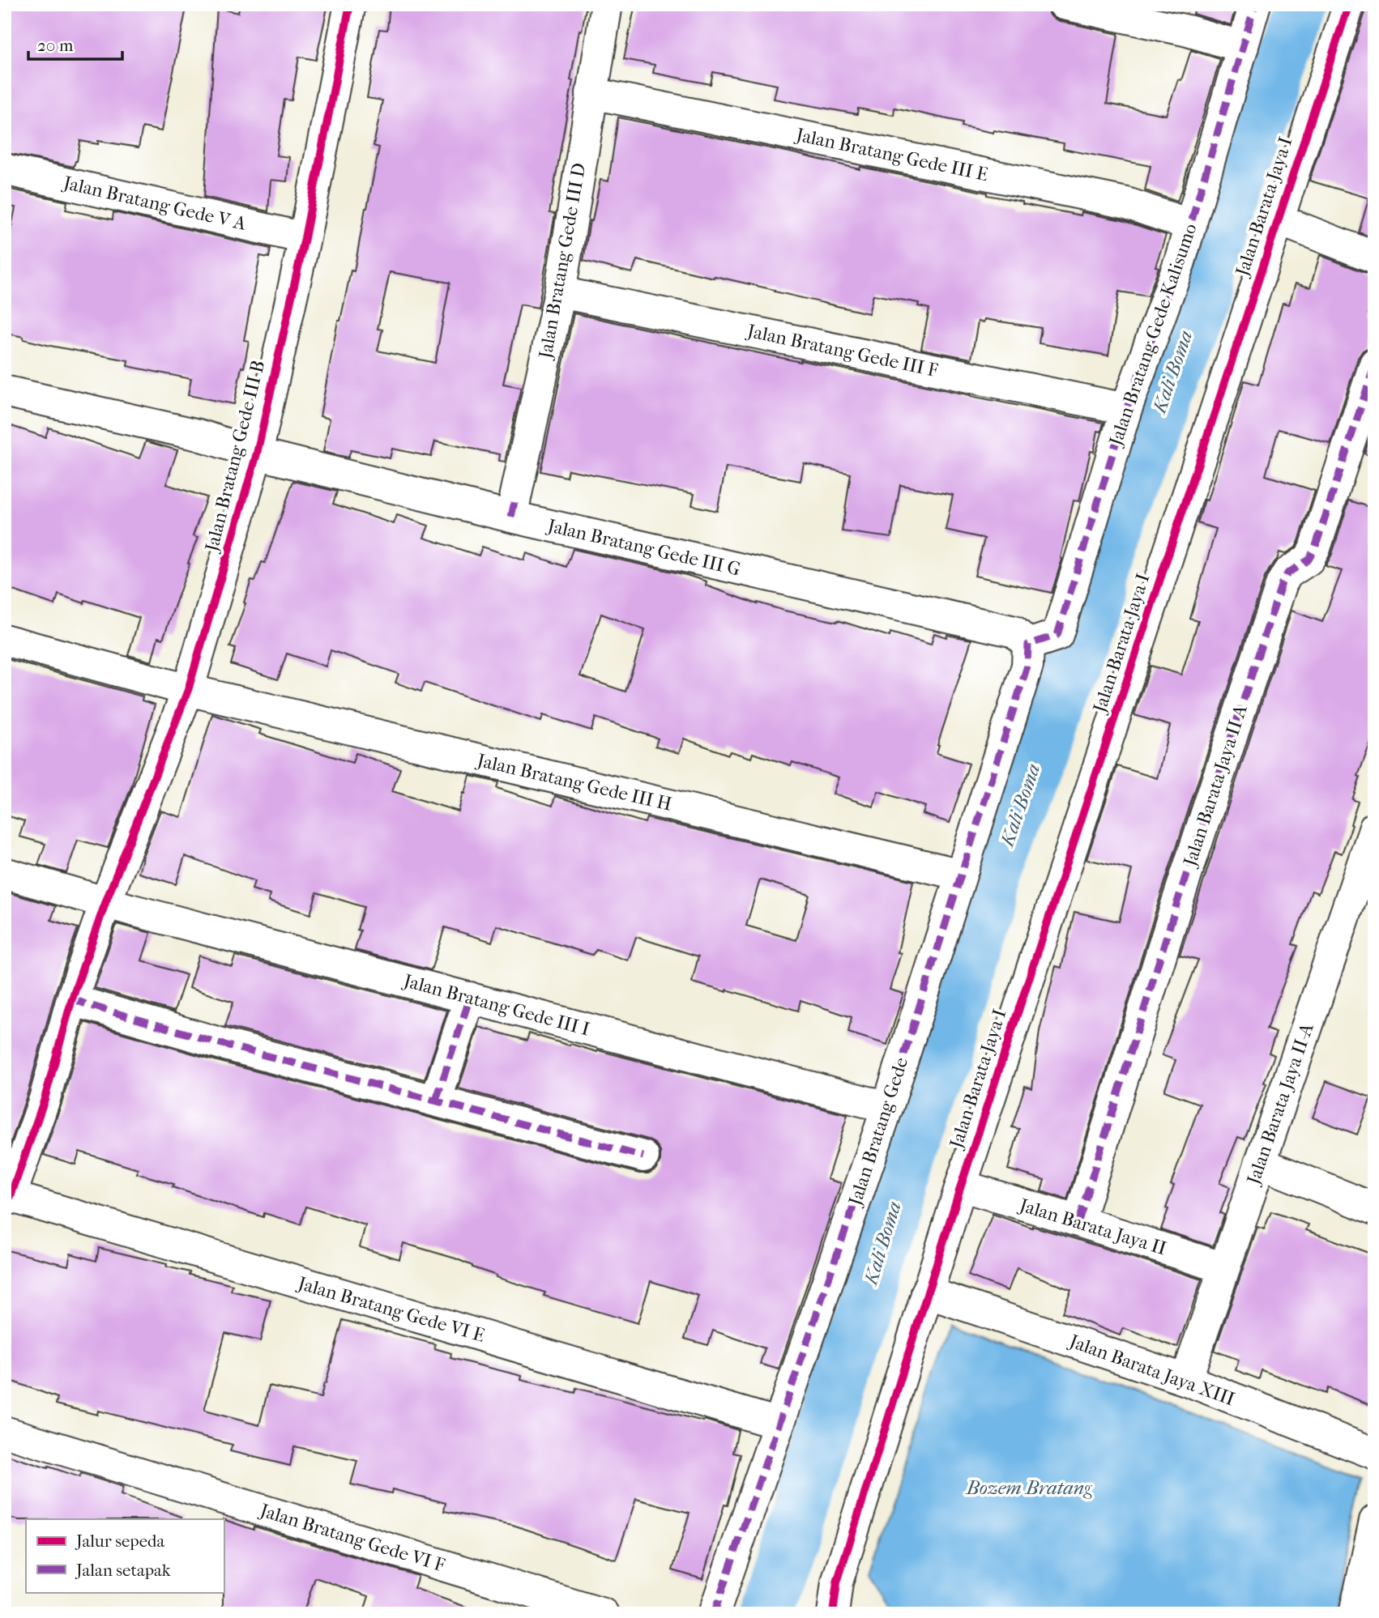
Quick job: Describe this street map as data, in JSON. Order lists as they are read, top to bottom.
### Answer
{
  "streets": {
    "street": [
      "Jalan Bratang Gede III E",
      "Jalan Bratang Gede V A",
      "Jalan Barata Jaya I",
      "Jalan Bratang Gede III D",
      "Jalan Bratang Gede Kalisumo",
      "Jalan Bratang Gede III F",
      "Jalan Bratang Gede III B",
      "Jalan Bratang Gede III G",
      "Jalan Bratang Gede III H",
      "Jalan Barata Jaya II A",
      "Jalan Bratang Gede III I",
      "Jalan Barata Jaya II-A",
      "Jalan Bratang Gede",
      "Jalan Barata Jaya II",
      "Jalan Bratang Gede VI E",
      "Jalan Barata Jaya XIII",
      "Jalan Bratang Gede VI F"
    ]
  },
  "crossings": [
    ["Jalan Bratang Gede III E", "Jalan Bratang Gede III D"],
    ["Jalan Bratang Gede III E", "Jalan Bratang Gede Kalisumo"],
    ["Jalan Bratang Gede V A", "Jalan Bratang Gede III B"],
    ["Jalan Barata Jaya I", "Jalan Barata Jaya II"],
    ["Jalan Barata Jaya I", "Jalan Barata Jaya XIII"],
    ["Jalan Bratang Gede III D", "Jalan Bratang Gede III F"],
    ["Jalan Bratang Gede III D", "Jalan Bratang Gede III G"],
    ["Jalan Bratang Gede Kalisumo", "Jalan Bratang Gede III F"],
    ["Jalan Bratang Gede Kalisumo", "Jalan Bratang Gede III G"],
    ["Jalan Bratang Gede Kalisumo", "Jalan Bratang Gede"],
    ["Jalan Bratang Gede III B", "Jalan Bratang Gede III G"],
    ["Jalan Bratang Gede III B", "Jalan Bratang Gede III H"],
    ["Jalan Bratang Gede III B", "Jalan Bratang Gede III I"],
    ["Jalan Bratang Gede III B", "Jalan Bratang Gede VI E"],
    ["Jalan Bratang Gede III G", "Jalan Bratang Gede"],
    ["Jalan Bratang Gede III H", "Jalan Bratang Gede"],
    ["Jalan Barata Jaya II A", "Jalan Barata Jaya II"],
    ["Jalan Bratang Gede III I", "Jalan Bratang Gede"],
    ["Jalan Barata Jaya II-A", "Jalan Barata Jaya II"],
    ["Jalan Barata Jaya II-A", "Jalan Barata Jaya XIII"],
    ["Jalan Bratang Gede", "Jalan Bratang Gede VI E"]
  ],
  "water": ["Kali Boma", "Bozem Bratang"],
  "legend": ["Jalur sepeda", "Jalan setapak"],
  "scale_bar": "20 m"
}
